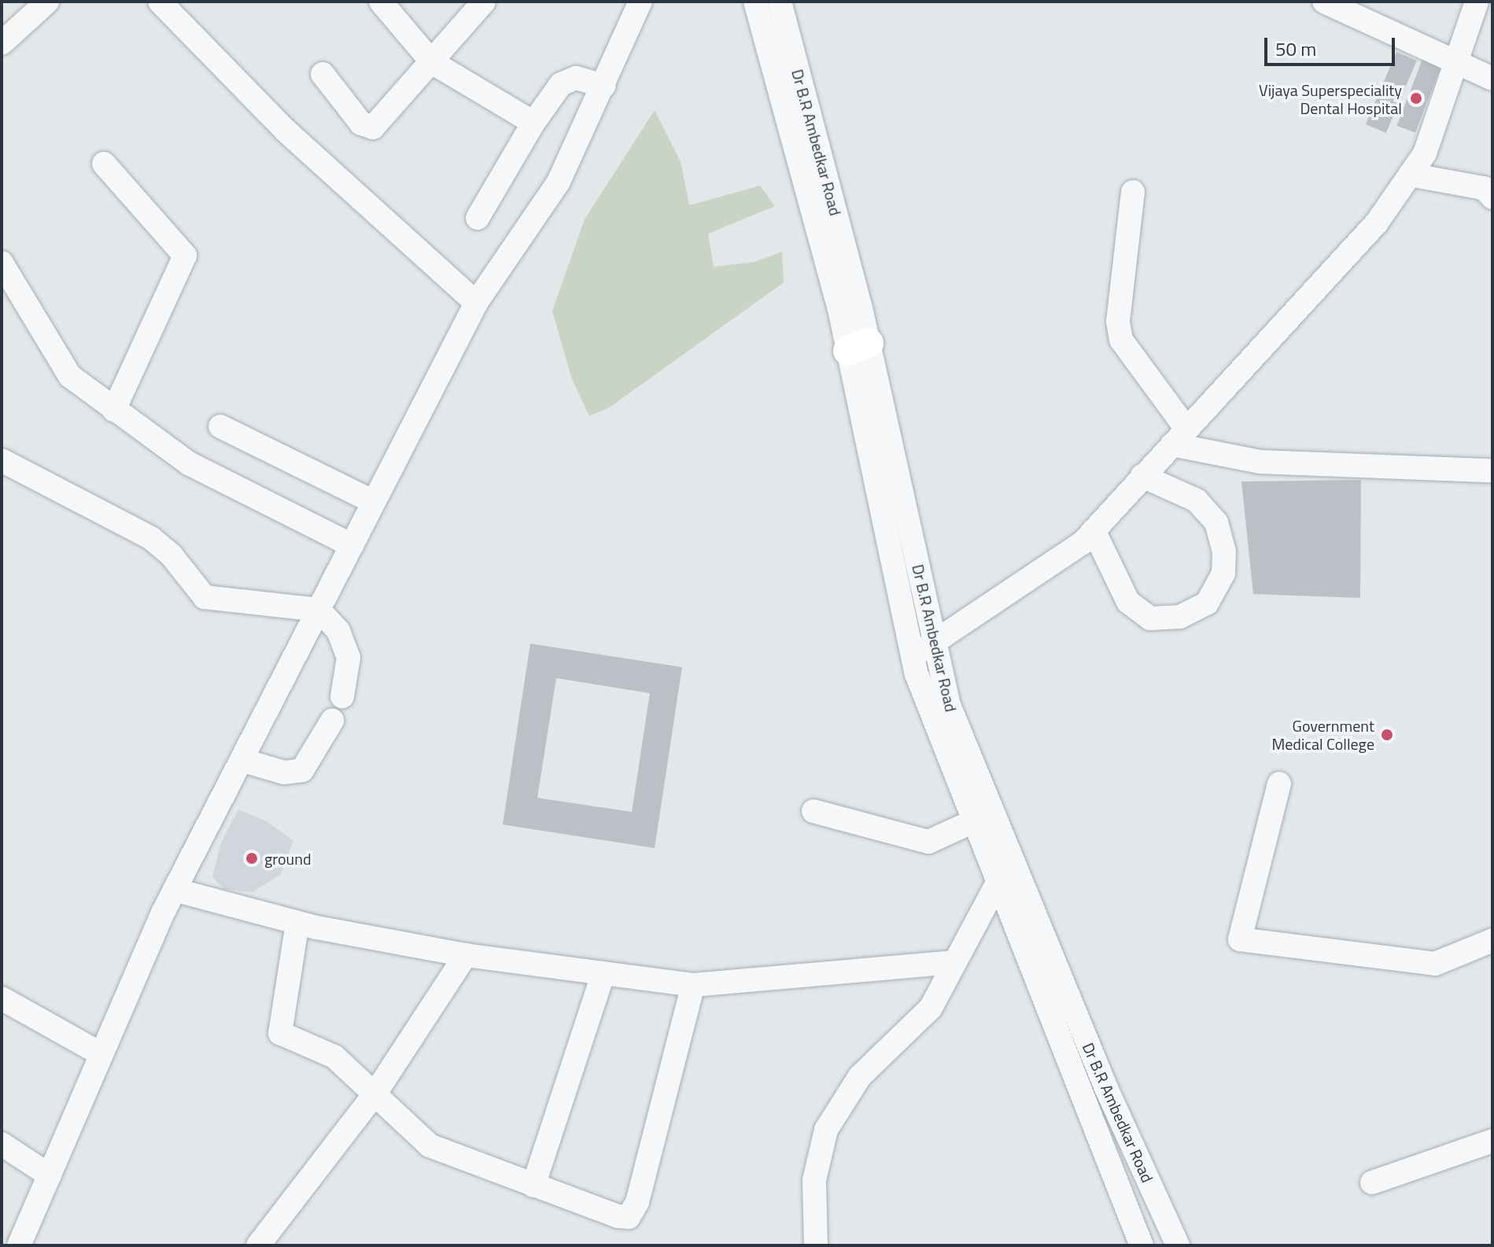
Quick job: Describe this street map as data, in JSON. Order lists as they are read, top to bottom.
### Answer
{
  "streets": {
    "street": ["Dr B.R Ambedkar Road"]
  },
  "places": ["Vijaya Superspeciality Dental Hospital", "Government Medical College", "ground"],
  "scale_bar": "50 m"
}
